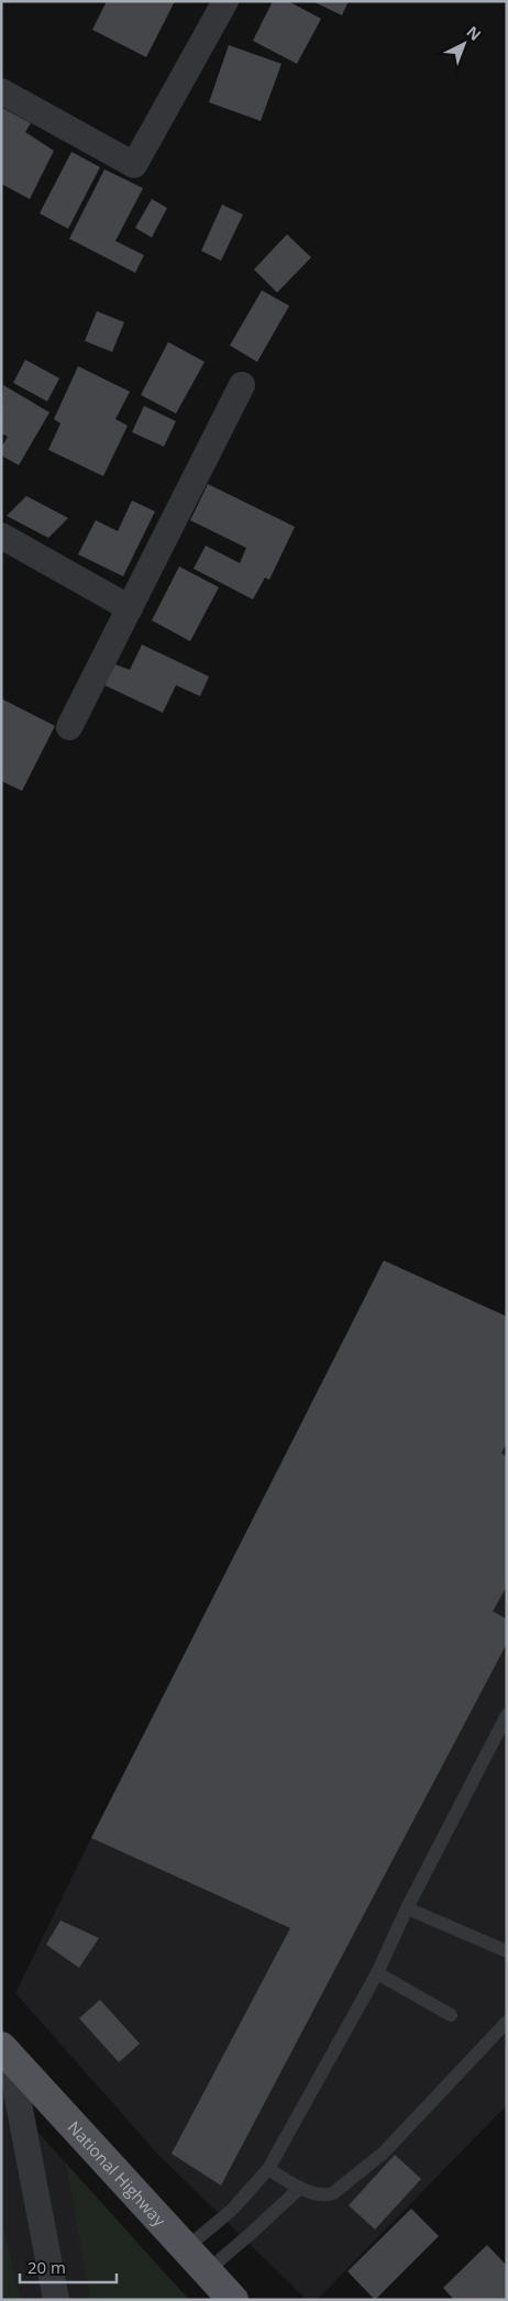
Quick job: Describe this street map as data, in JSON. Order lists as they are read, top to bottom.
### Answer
{
  "streets": {
    "main road": ["National Highway"]
  },
  "scale_bar": "20 m",
  "north": "top right"
}
